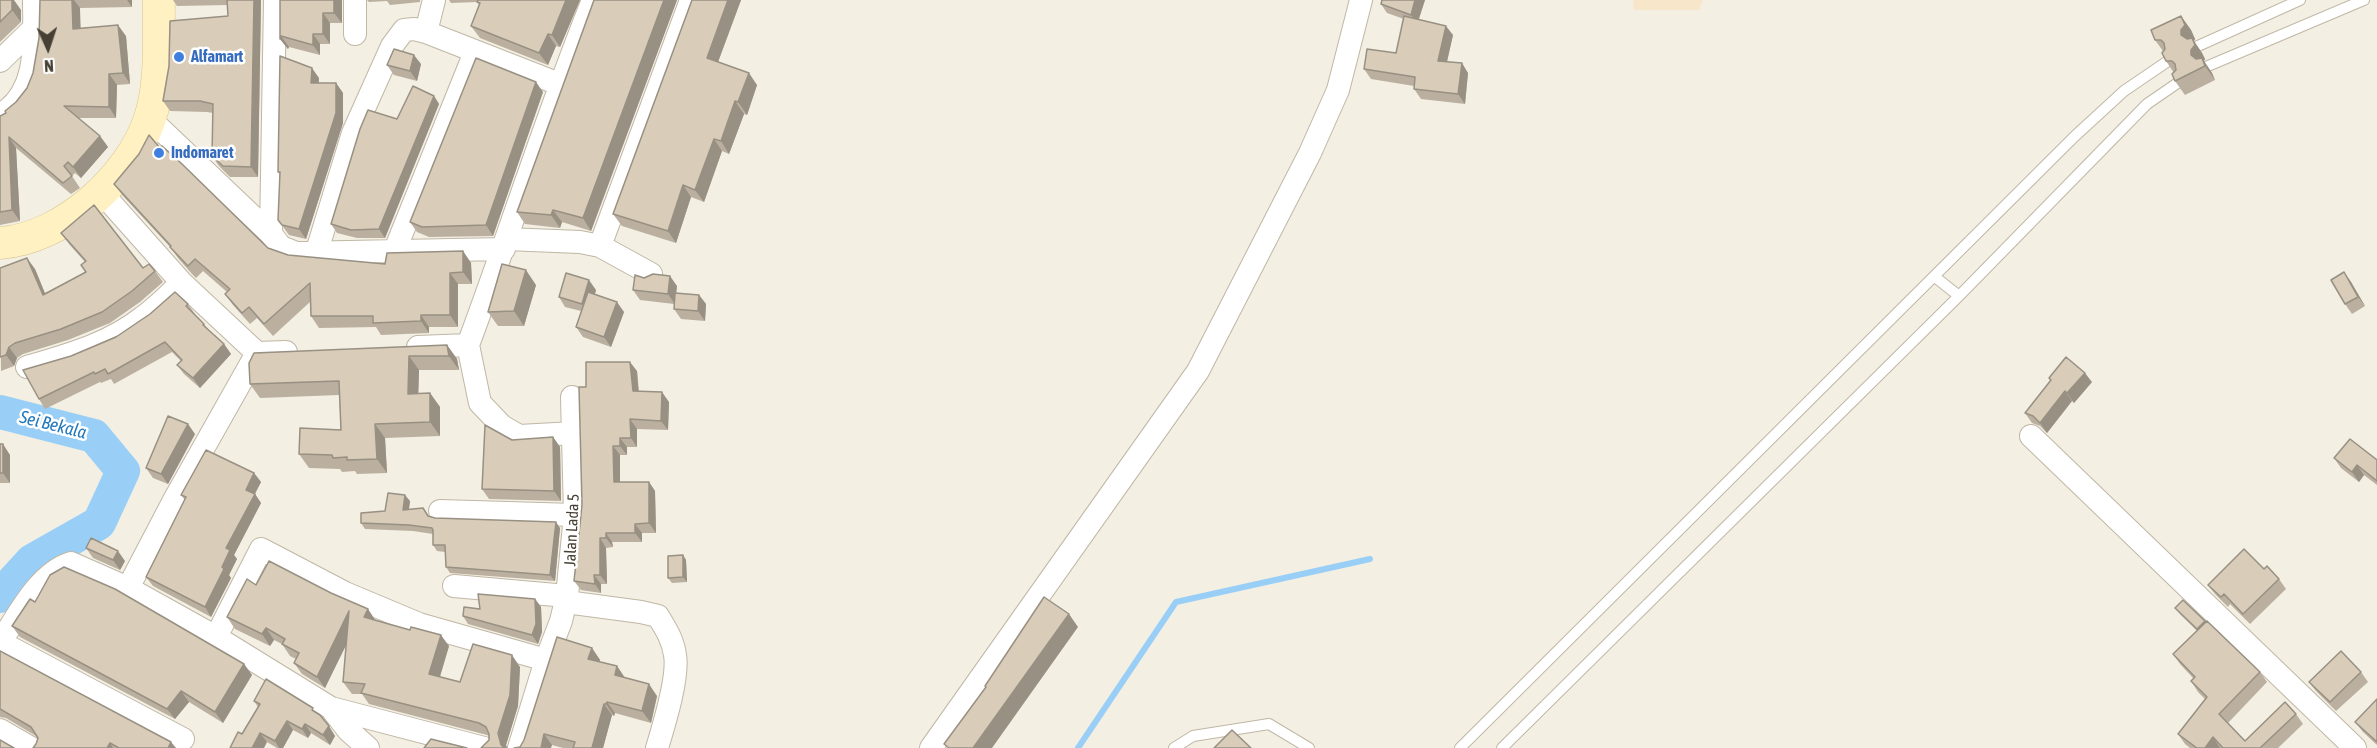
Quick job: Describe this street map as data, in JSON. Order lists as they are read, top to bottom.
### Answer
{
  "streets": {
    "street": ["Jalan Lada 5"]
  },
  "water": ["Sei Bekala"],
  "places": ["Alfamart", "Indomaret"],
  "north": "bottom"
}
